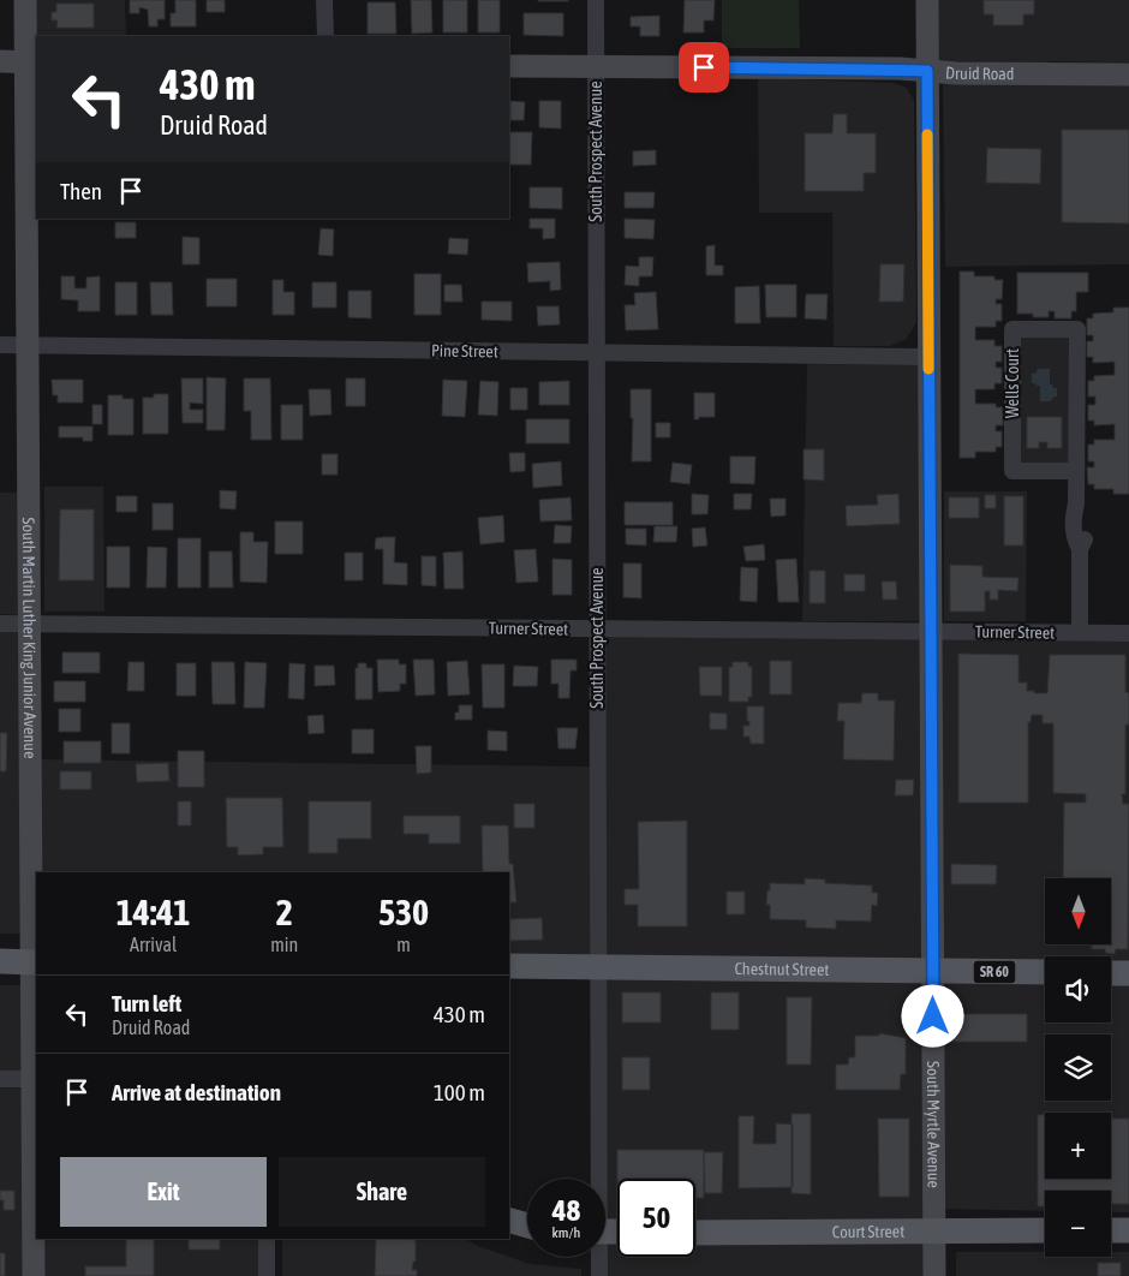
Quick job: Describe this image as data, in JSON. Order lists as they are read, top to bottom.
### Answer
{
  "streets": {
    "main road": ["Chestnut Street", "SR 60", "Court Street"],
    "street": [
      "Druid Road",
      "South Prospect Avenue",
      "Pine Street",
      "Wells Court",
      "Turner Street",
      "South Martin Luther King Junior Avenue",
      "South Myrtle Avenue"
    ]
  },
  "crossings": [
    ["Druid Road", "South Prospect Avenue"],
    ["Druid Road", "South Myrtle Avenue"],
    ["South Prospect Avenue", "Pine Street"],
    ["South Prospect Avenue", "Turner Street"],
    ["South Prospect Avenue", "Chestnut Street"],
    ["Pine Street", "South Martin Luther King Junior Avenue"],
    ["Pine Street", "South Myrtle Avenue"],
    ["Wells Court", "Turner Street"],
    ["Turner Street", "South Martin Luther King Junior Avenue"],
    ["Turner Street", "South Myrtle Avenue"],
    ["Chestnut Street", "South Myrtle Avenue"],
    ["South Myrtle Avenue", "Court Street"]
  ],
  "north": "bottom",
  "page": {
    "turn": ["430 m", "Druid Road"],
    "then": "Then",
    "eta": [
      "14:41",
      "Arrival",
      "2",
      "min",
      "530",
      "m"
    ],
    "map_buttons": ["+", "−"],
    "list": [
      {
        "name": "Turn left",
        "note": "Druid Road",
        "value": "430 m"
      },
      {
        "name": "Arrive at destination",
        "value": "100 m"
      }
    ],
    "buttons": ["Exit", "Share"],
    "speed": "48 km/h",
    "limit": "50"
  }
}
